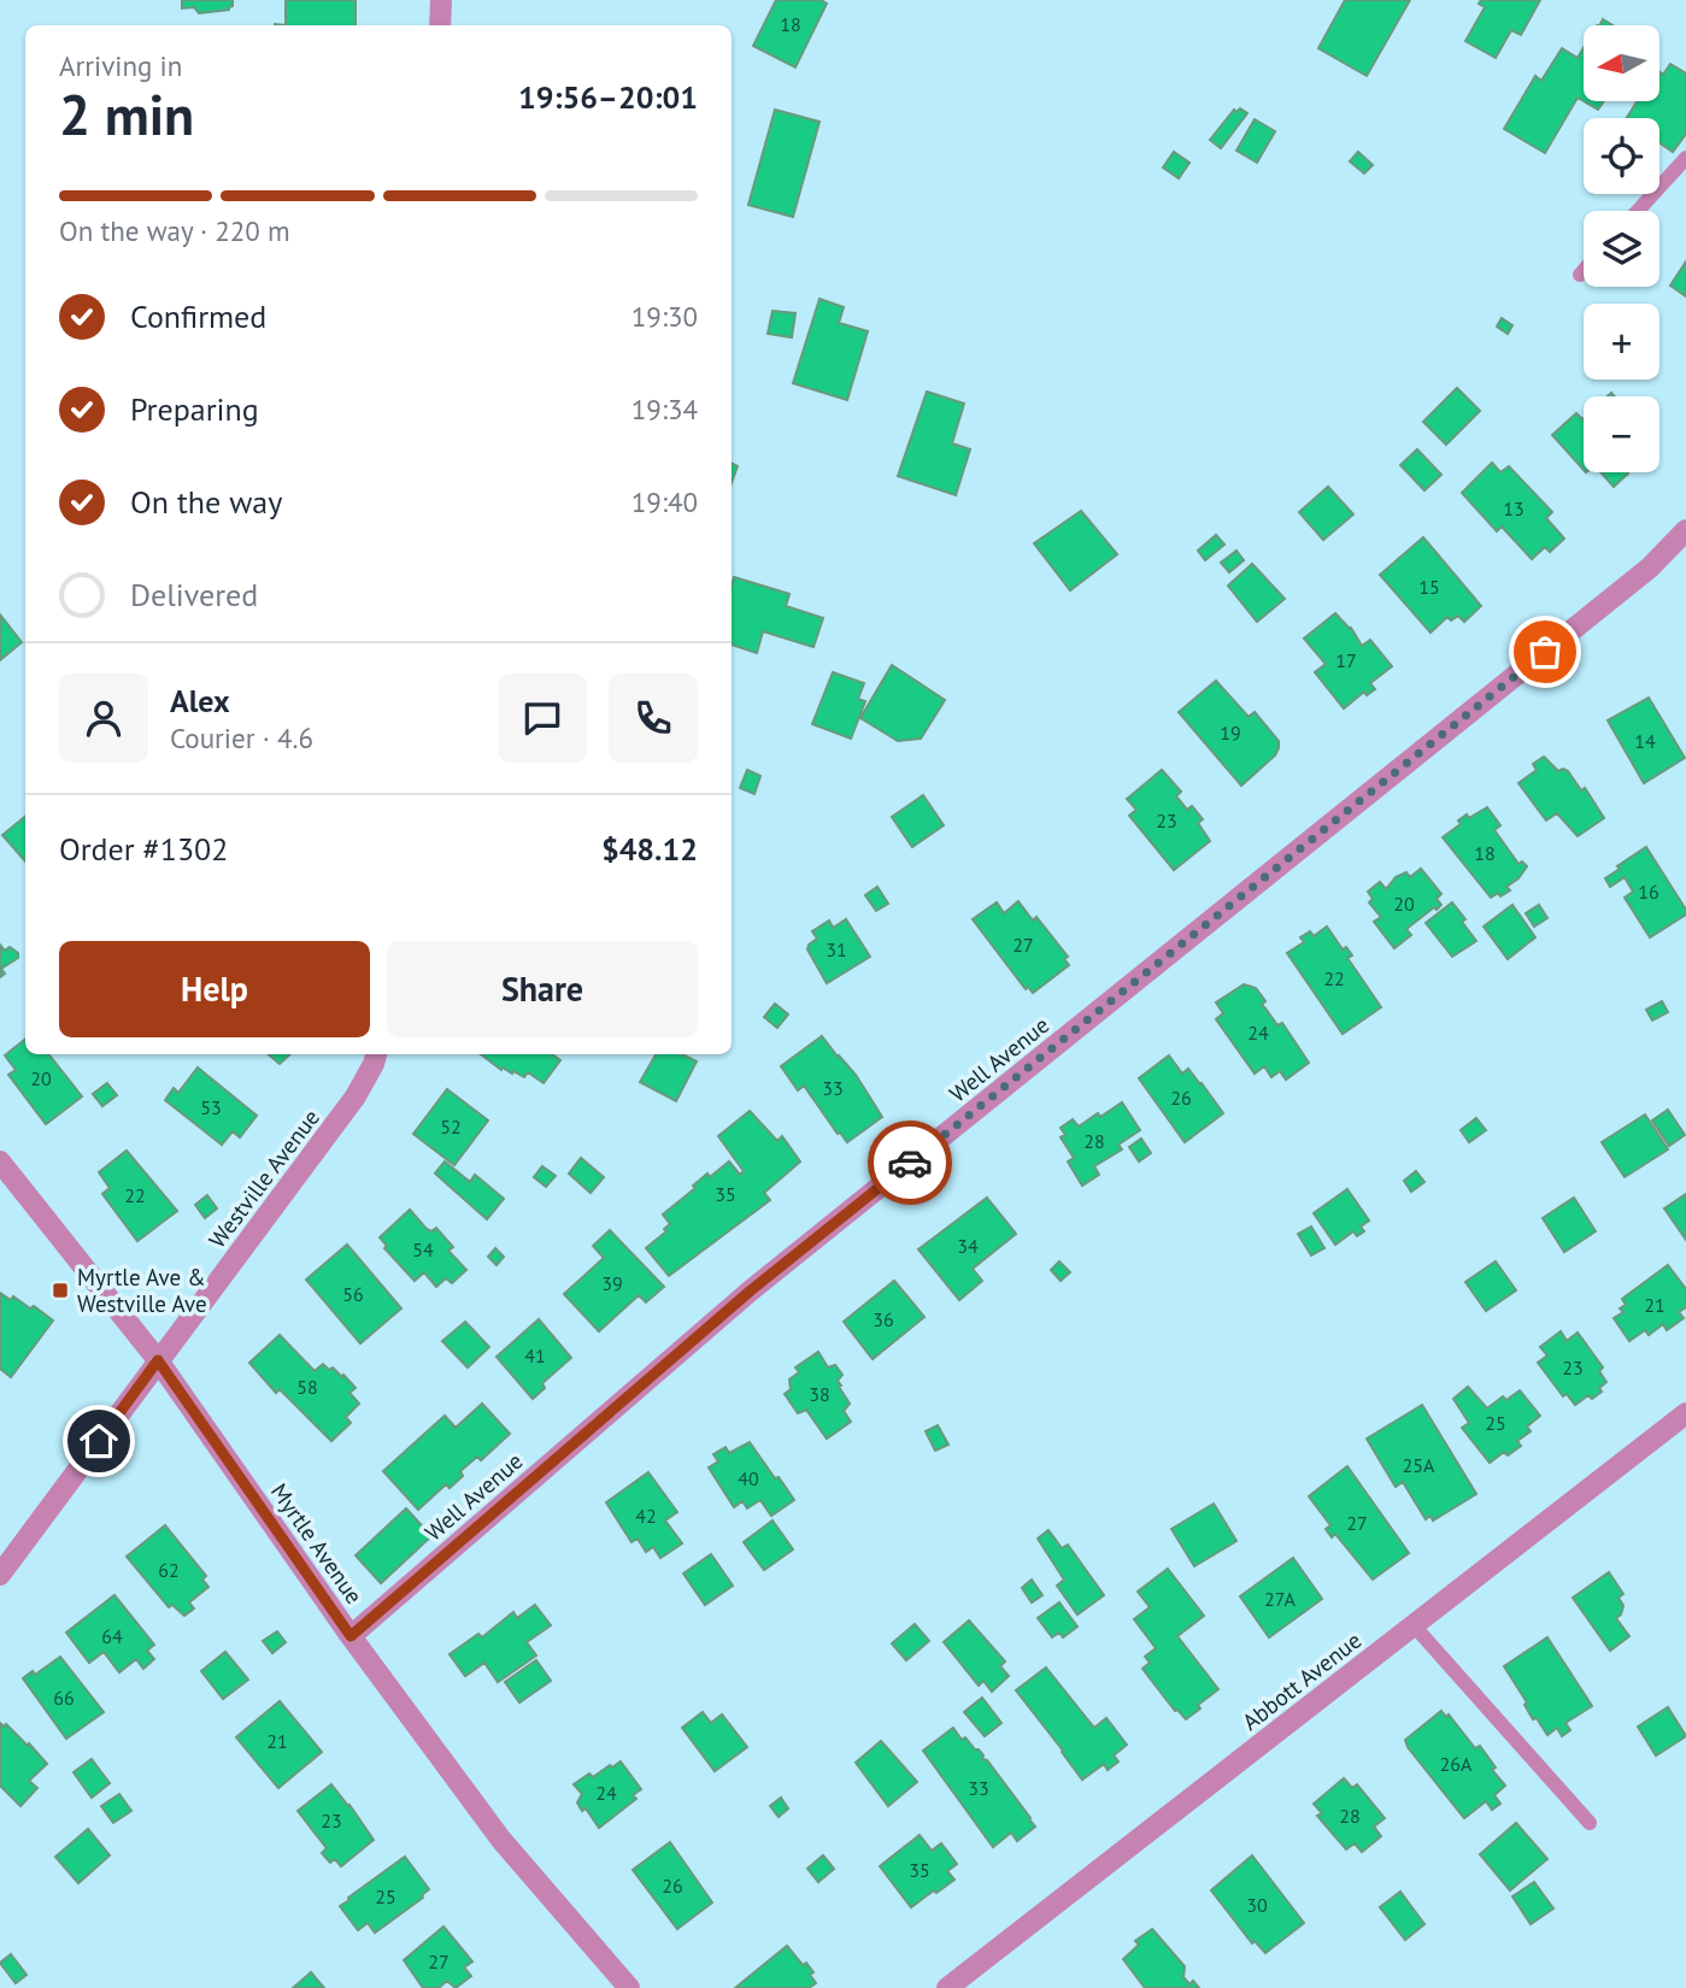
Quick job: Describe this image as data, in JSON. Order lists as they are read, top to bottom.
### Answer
{
  "streets": {
    "street": [
      "Well Avenue",
      "Westville Avenue",
      "Myrtle Avenue",
      "Abbott Avenue"
    ]
  },
  "crossings": [
    ["Well Avenue", "Myrtle Avenue"],
    ["Westville Avenue", "Myrtle Avenue"]
  ],
  "places": {
    "transit": ["Myrtle Ave & Westville Ave"]
  },
  "house_numbers": [
    "18",
    "13",
    "15",
    "17",
    "19",
    "14",
    "23",
    "18",
    "16",
    "20",
    "27",
    "31",
    "22",
    "24",
    "20",
    "33",
    "26",
    "53",
    "52",
    "28",
    "35",
    "22",
    "34",
    "54",
    "39",
    "56",
    "21",
    "36",
    "41",
    "23",
    "58",
    "38",
    "25",
    "25A",
    "40",
    "42",
    "27",
    "62",
    "27A",
    "64",
    "66",
    "21",
    "26A",
    "33",
    "24",
    "28",
    "23",
    "35",
    "26",
    "25",
    "30",
    "27"
  ],
  "north": "left",
  "page": {
    "map_buttons": ["+", "−"],
    "heading": ["2 min", "Arriving in", "19:56–20:01"],
    "panel": [
      "Alex",
      "Courier · 4.6",
      "Order #1302",
      "$48.12"
    ],
    "bar": "On the way · 220 m",
    "list": [
      ["Confirmed", "19:30"],
      ["Preparing", "19:34"],
      ["On the way", "19:40"],
      "Delivered"
    ],
    "buttons": ["Help", "Share"]
  }
}
